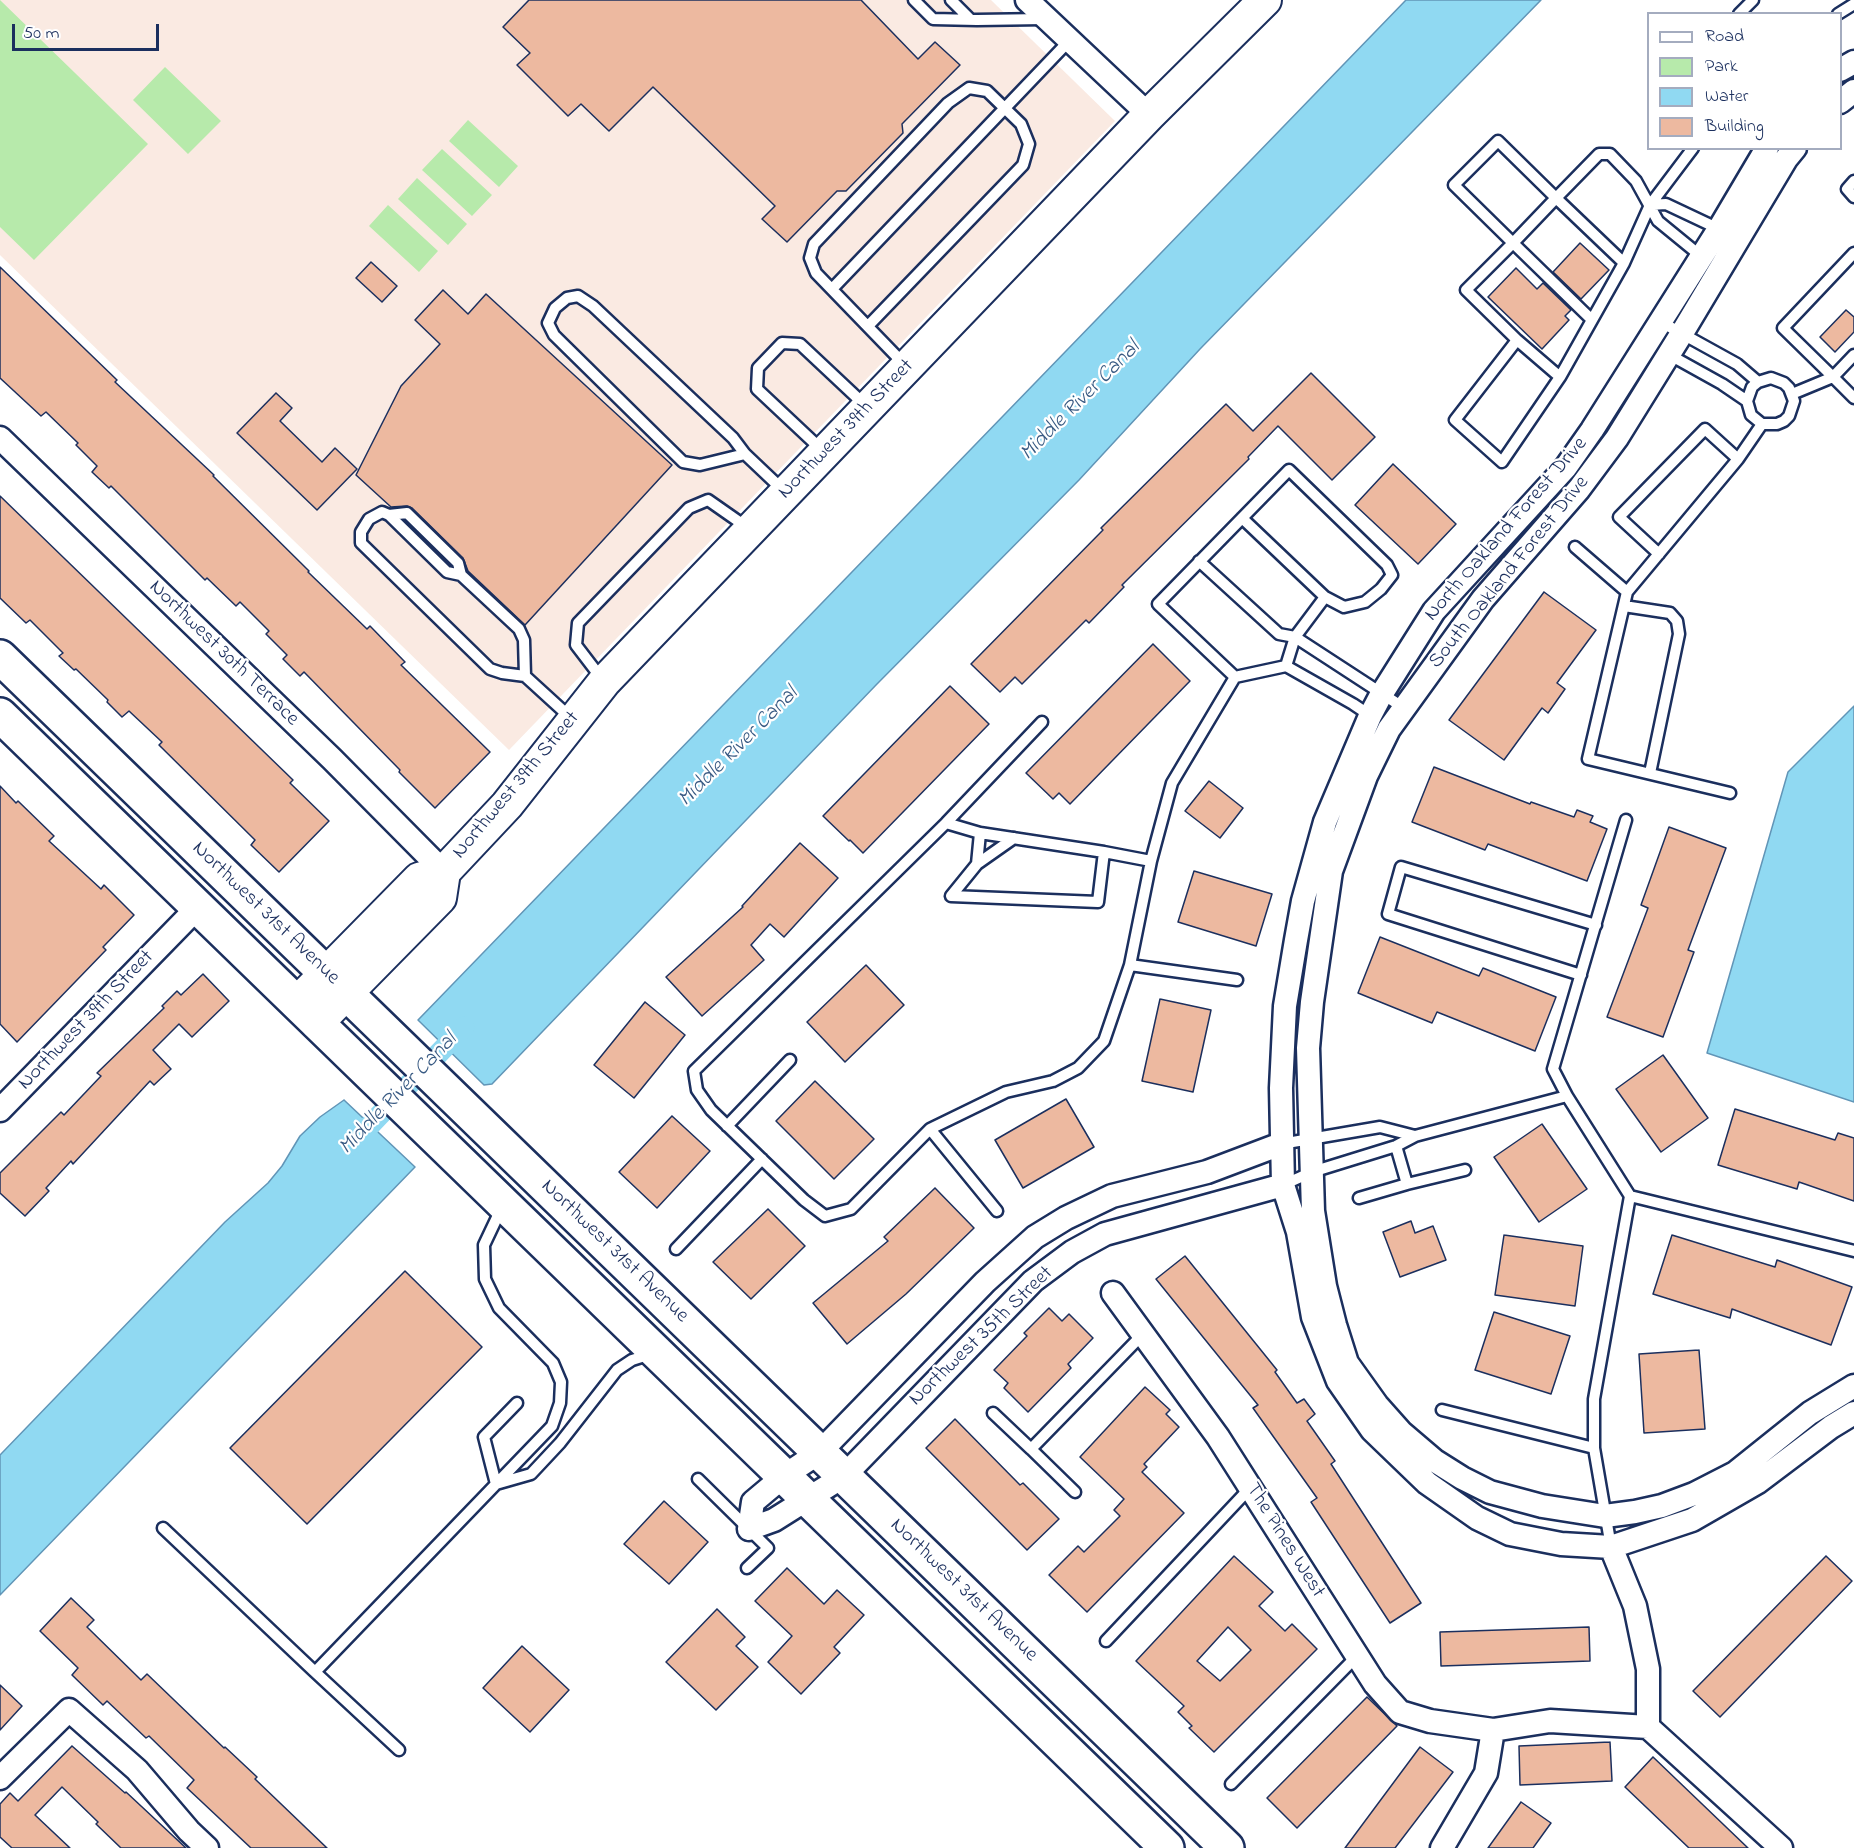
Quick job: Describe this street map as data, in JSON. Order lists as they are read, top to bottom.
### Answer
{
  "streets": {
    "main road": ["Northwest 31st Avenue"],
    "street": [
      "Northwest 39th Street",
      "North Oakland Forest Drive",
      "South Oakland Forest Drive",
      "Northwest 30th Terrace",
      "Northwest 35th Street",
      "The Pines West"
    ]
  },
  "crossings": [
    ["Northwest 39th Street", "Northwest 30th Terrace"],
    ["Northwest 39th Street", "Northwest 31st Avenue"],
    ["North Oakland Forest Drive", "South Oakland Forest Drive"],
    ["North Oakland Forest Drive", "Northwest 35th Street"],
    ["Northwest 31st Avenue", "Northwest 35th Street"]
  ],
  "water": ["Middle River Canal"],
  "legend": [
    "Road",
    "Park",
    "Water",
    "Building"
  ],
  "scale_bar": "50 m"
}
